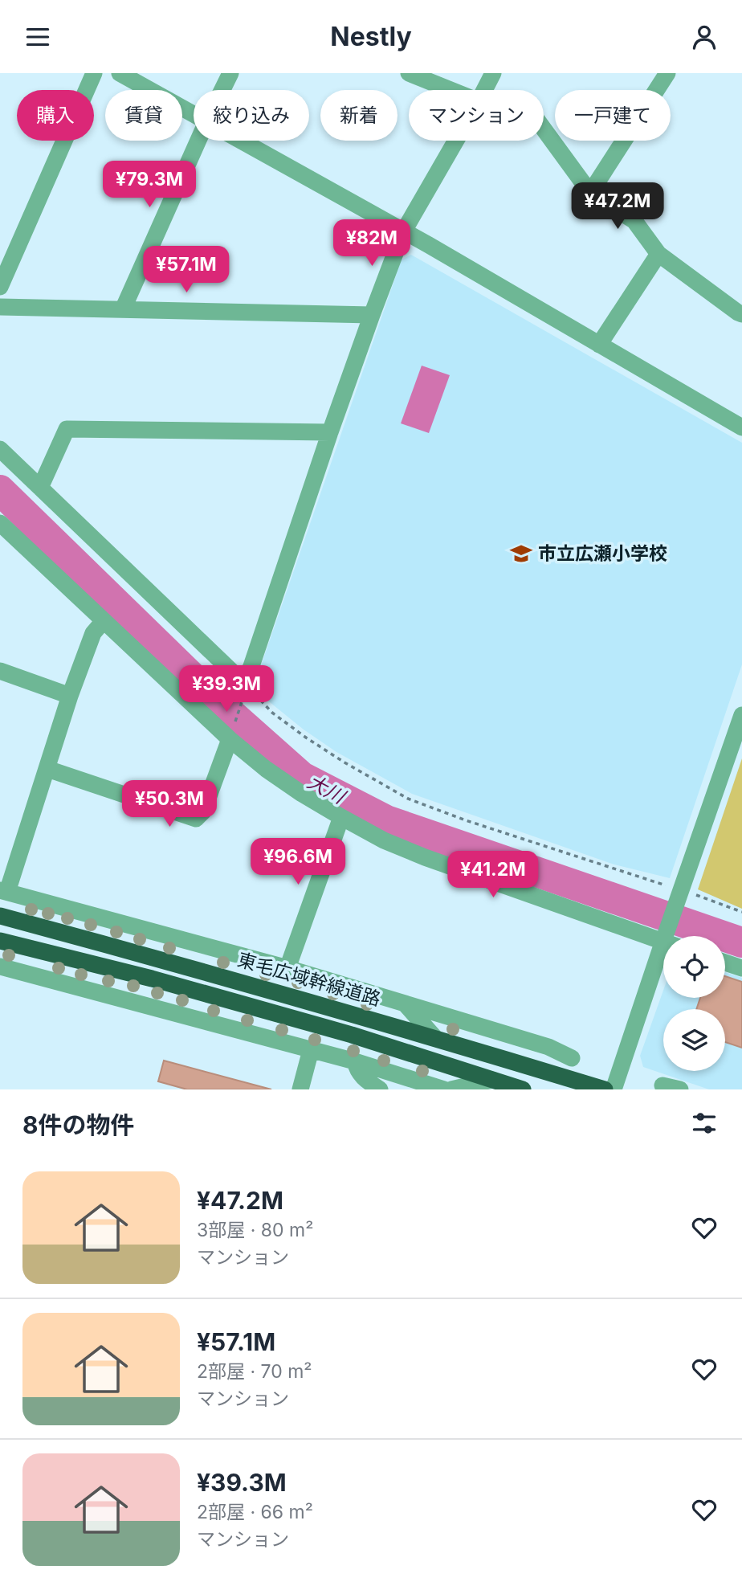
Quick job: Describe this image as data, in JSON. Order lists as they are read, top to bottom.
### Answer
{
  "streets": {
    "highway": ["東毛広域幹線道路"]
  },
  "water": ["大川"],
  "places": {
    "school or university": ["市立広瀬小学校"]
  },
  "page": {
    "header": "Nestly",
    "chip": [
      "購入",
      "賃貸",
      "絞り込み",
      "新着",
      "マンション",
      "一戸建て"
    ],
    "price": [
      "¥79.3M",
      "¥47.2M",
      "¥82M",
      "¥57.1M",
      "¥39.3M",
      "¥50.3M",
      "¥96.6M",
      "¥41.2M"
    ],
    "heading": "8件の物件",
    "list": [
      {
        "name": "¥47.2M",
        "note": "3部屋 · 80 m² · マンション"
      },
      {
        "name": "¥57.1M",
        "note": "2部屋 · 70 m² · マンション"
      },
      {
        "name": "¥39.3M",
        "note": "2部屋 · 66 m² · マンション"
      }
    ]
  }
}
